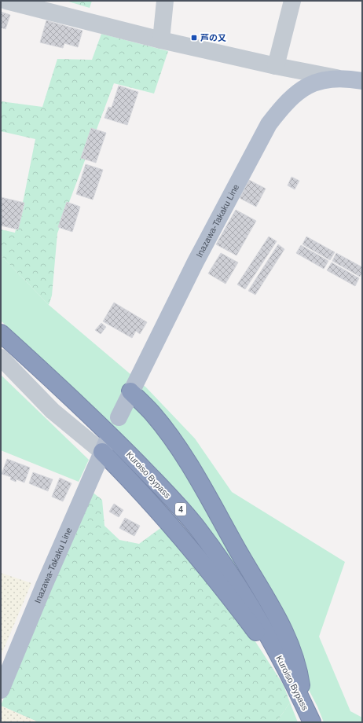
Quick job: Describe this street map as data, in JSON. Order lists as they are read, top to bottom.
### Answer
{
  "streets": {
    "highway": ["Kuroiso Bypass", "4"],
    "main road": ["Inazawa-Takaku Line"]
  },
  "crossings": [
    ["Inazawa-Takaku Line", "4"],
    ["Kuroiso Bypass", "4"]
  ],
  "places": {
    "transit": ["芦の又"]
  }
}
